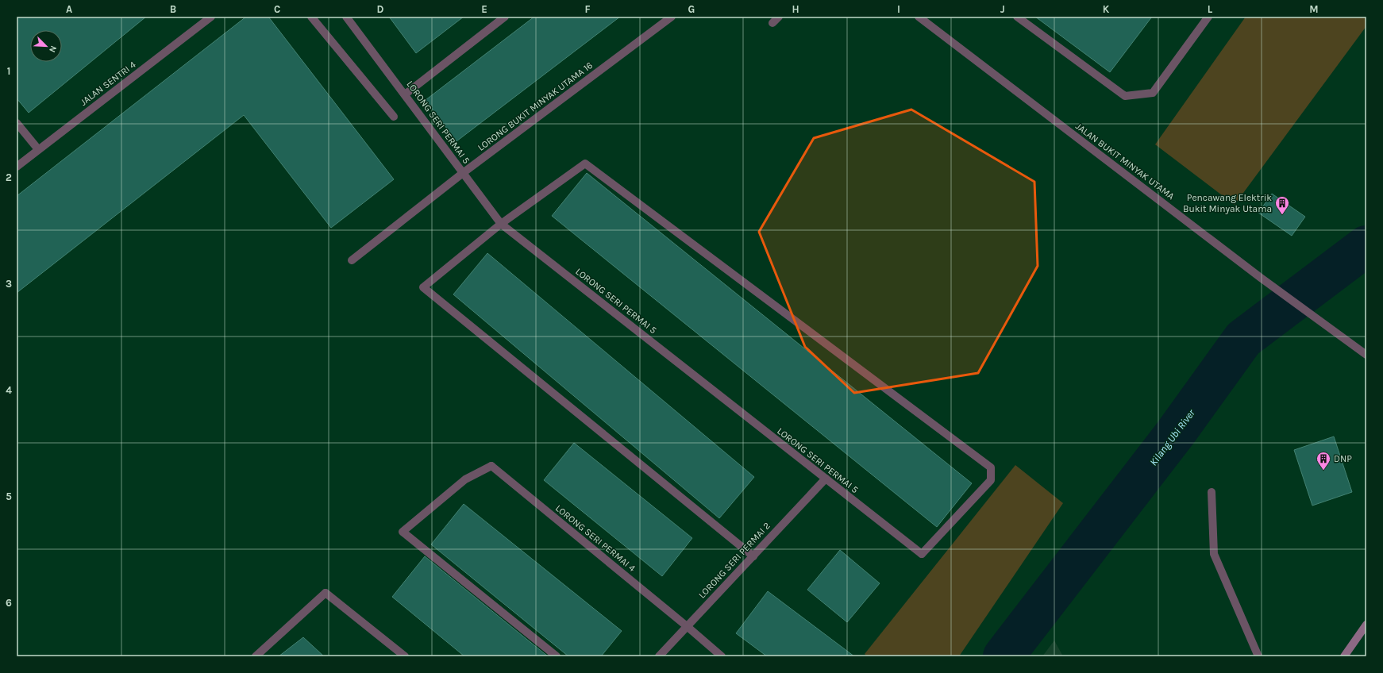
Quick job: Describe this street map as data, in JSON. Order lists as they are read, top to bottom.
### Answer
{
  "streets": {
    "street": [
      "JALAN SENTRI 4",
      "LORONG BUKIT MINYAK UTAMA 16",
      "LORONG SERI PERMAI 5",
      "JALAN BUKIT MINYAK UTAMA",
      "LORONG SERI PERMAI 4",
      "LORONG SERI PERMAI 2"
    ]
  },
  "crossings": [
    ["LORONG BUKIT MINYAK UTAMA 16", "LORONG SERI PERMAI 5"],
    ["LORONG SERI PERMAI 5", "LORONG SERI PERMAI 2"],
    ["LORONG SERI PERMAI 4", "LORONG SERI PERMAI 2"]
  ],
  "water": ["Kilang Ubi River"],
  "places": {
    "building": ["Pencawang Elektrik Bukit Minyak Utama", "DNP"]
  },
  "north": "bottom right",
  "grid": {
    "columns": [
      "A",
      "B",
      "C",
      "D",
      "E",
      "F",
      "G",
      "H",
      "I",
      "J",
      "K",
      "L",
      "M"
    ],
    "rows": [
      "1",
      "2",
      "3",
      "4",
      "5",
      "6"
    ]
  }
}
